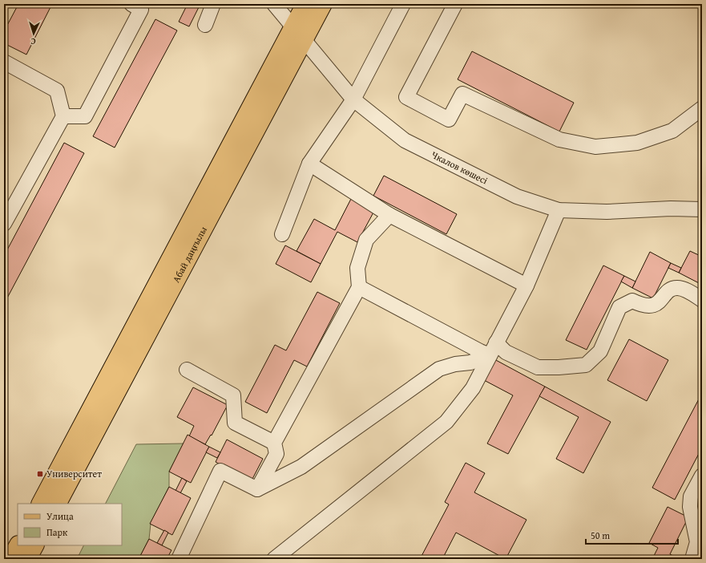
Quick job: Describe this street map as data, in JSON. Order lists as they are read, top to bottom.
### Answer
{
  "streets": {
    "main road": ["Абай даңғылы"],
    "street": ["Чкалов көшесі"]
  },
  "crossings": [
    ["Чкалов көшесі", "Абай даңғылы"]
  ],
  "places": {
    "transit": ["Университет"]
  },
  "legend": ["Улица", "Парк"],
  "scale_bar": "50 m",
  "north": "bottom"
}
